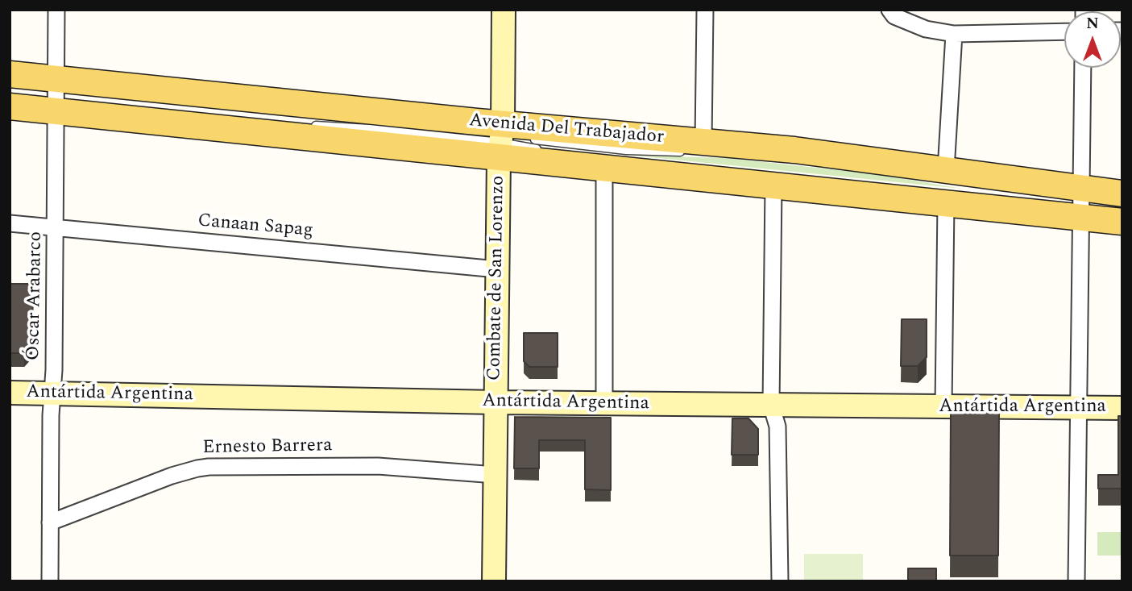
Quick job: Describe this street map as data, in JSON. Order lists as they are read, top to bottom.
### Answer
{
  "streets": {
    "main road": ["Avenida Del Trabajador", "Combate de San Lorenzo", "Antártida Argentina"],
    "street": ["Canaan Sapag", "Óscar Arabarco", "Ernesto Barrera"]
  },
  "crossings": [
    ["Avenida Del Trabajador", "Combate de San Lorenzo"],
    ["Avenida Del Trabajador", "Óscar Arabarco"],
    ["Canaan Sapag", "Combate de San Lorenzo"],
    ["Canaan Sapag", "Óscar Arabarco"],
    ["Combate de San Lorenzo", "Antártida Argentina"],
    ["Combate de San Lorenzo", "Ernesto Barrera"],
    ["Óscar Arabarco", "Antártida Argentina"],
    ["Óscar Arabarco", "Ernesto Barrera"]
  ],
  "north": "top"
}
